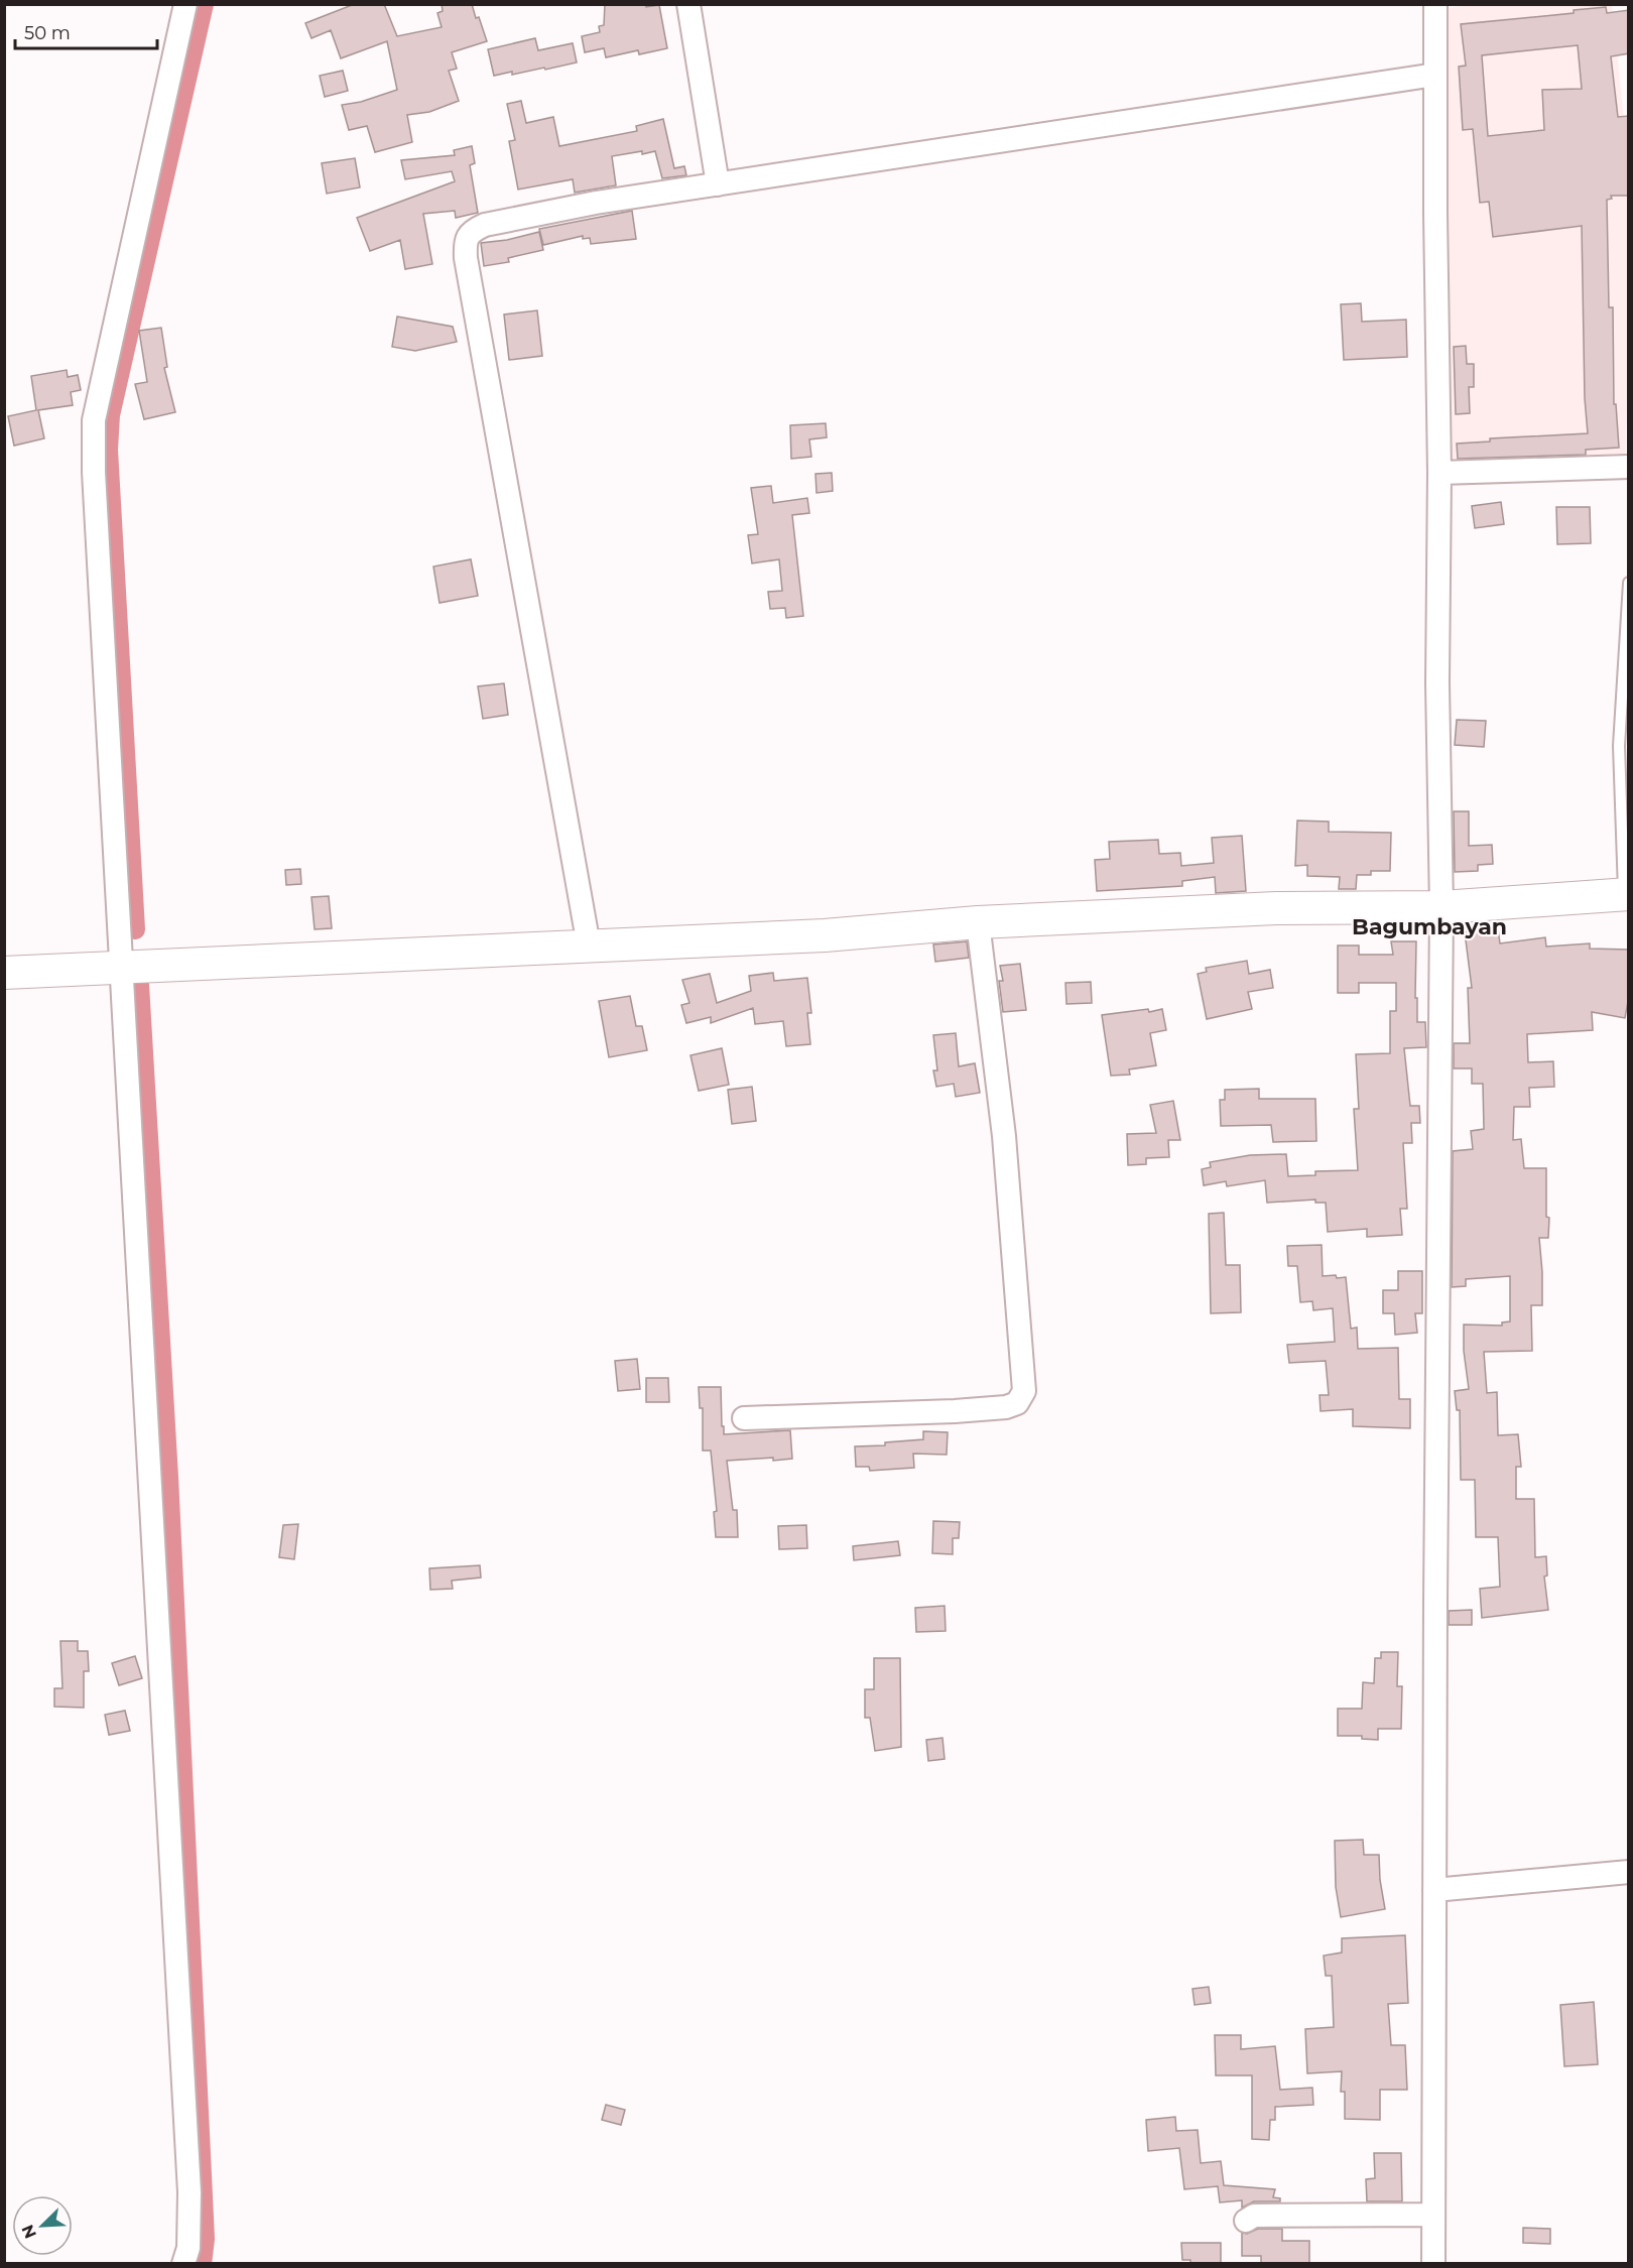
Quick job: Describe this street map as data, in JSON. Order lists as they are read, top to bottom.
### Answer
{
  "districts": ["Bagumbayan"],
  "scale_bar": "50 m",
  "north": "bottom left"
}
